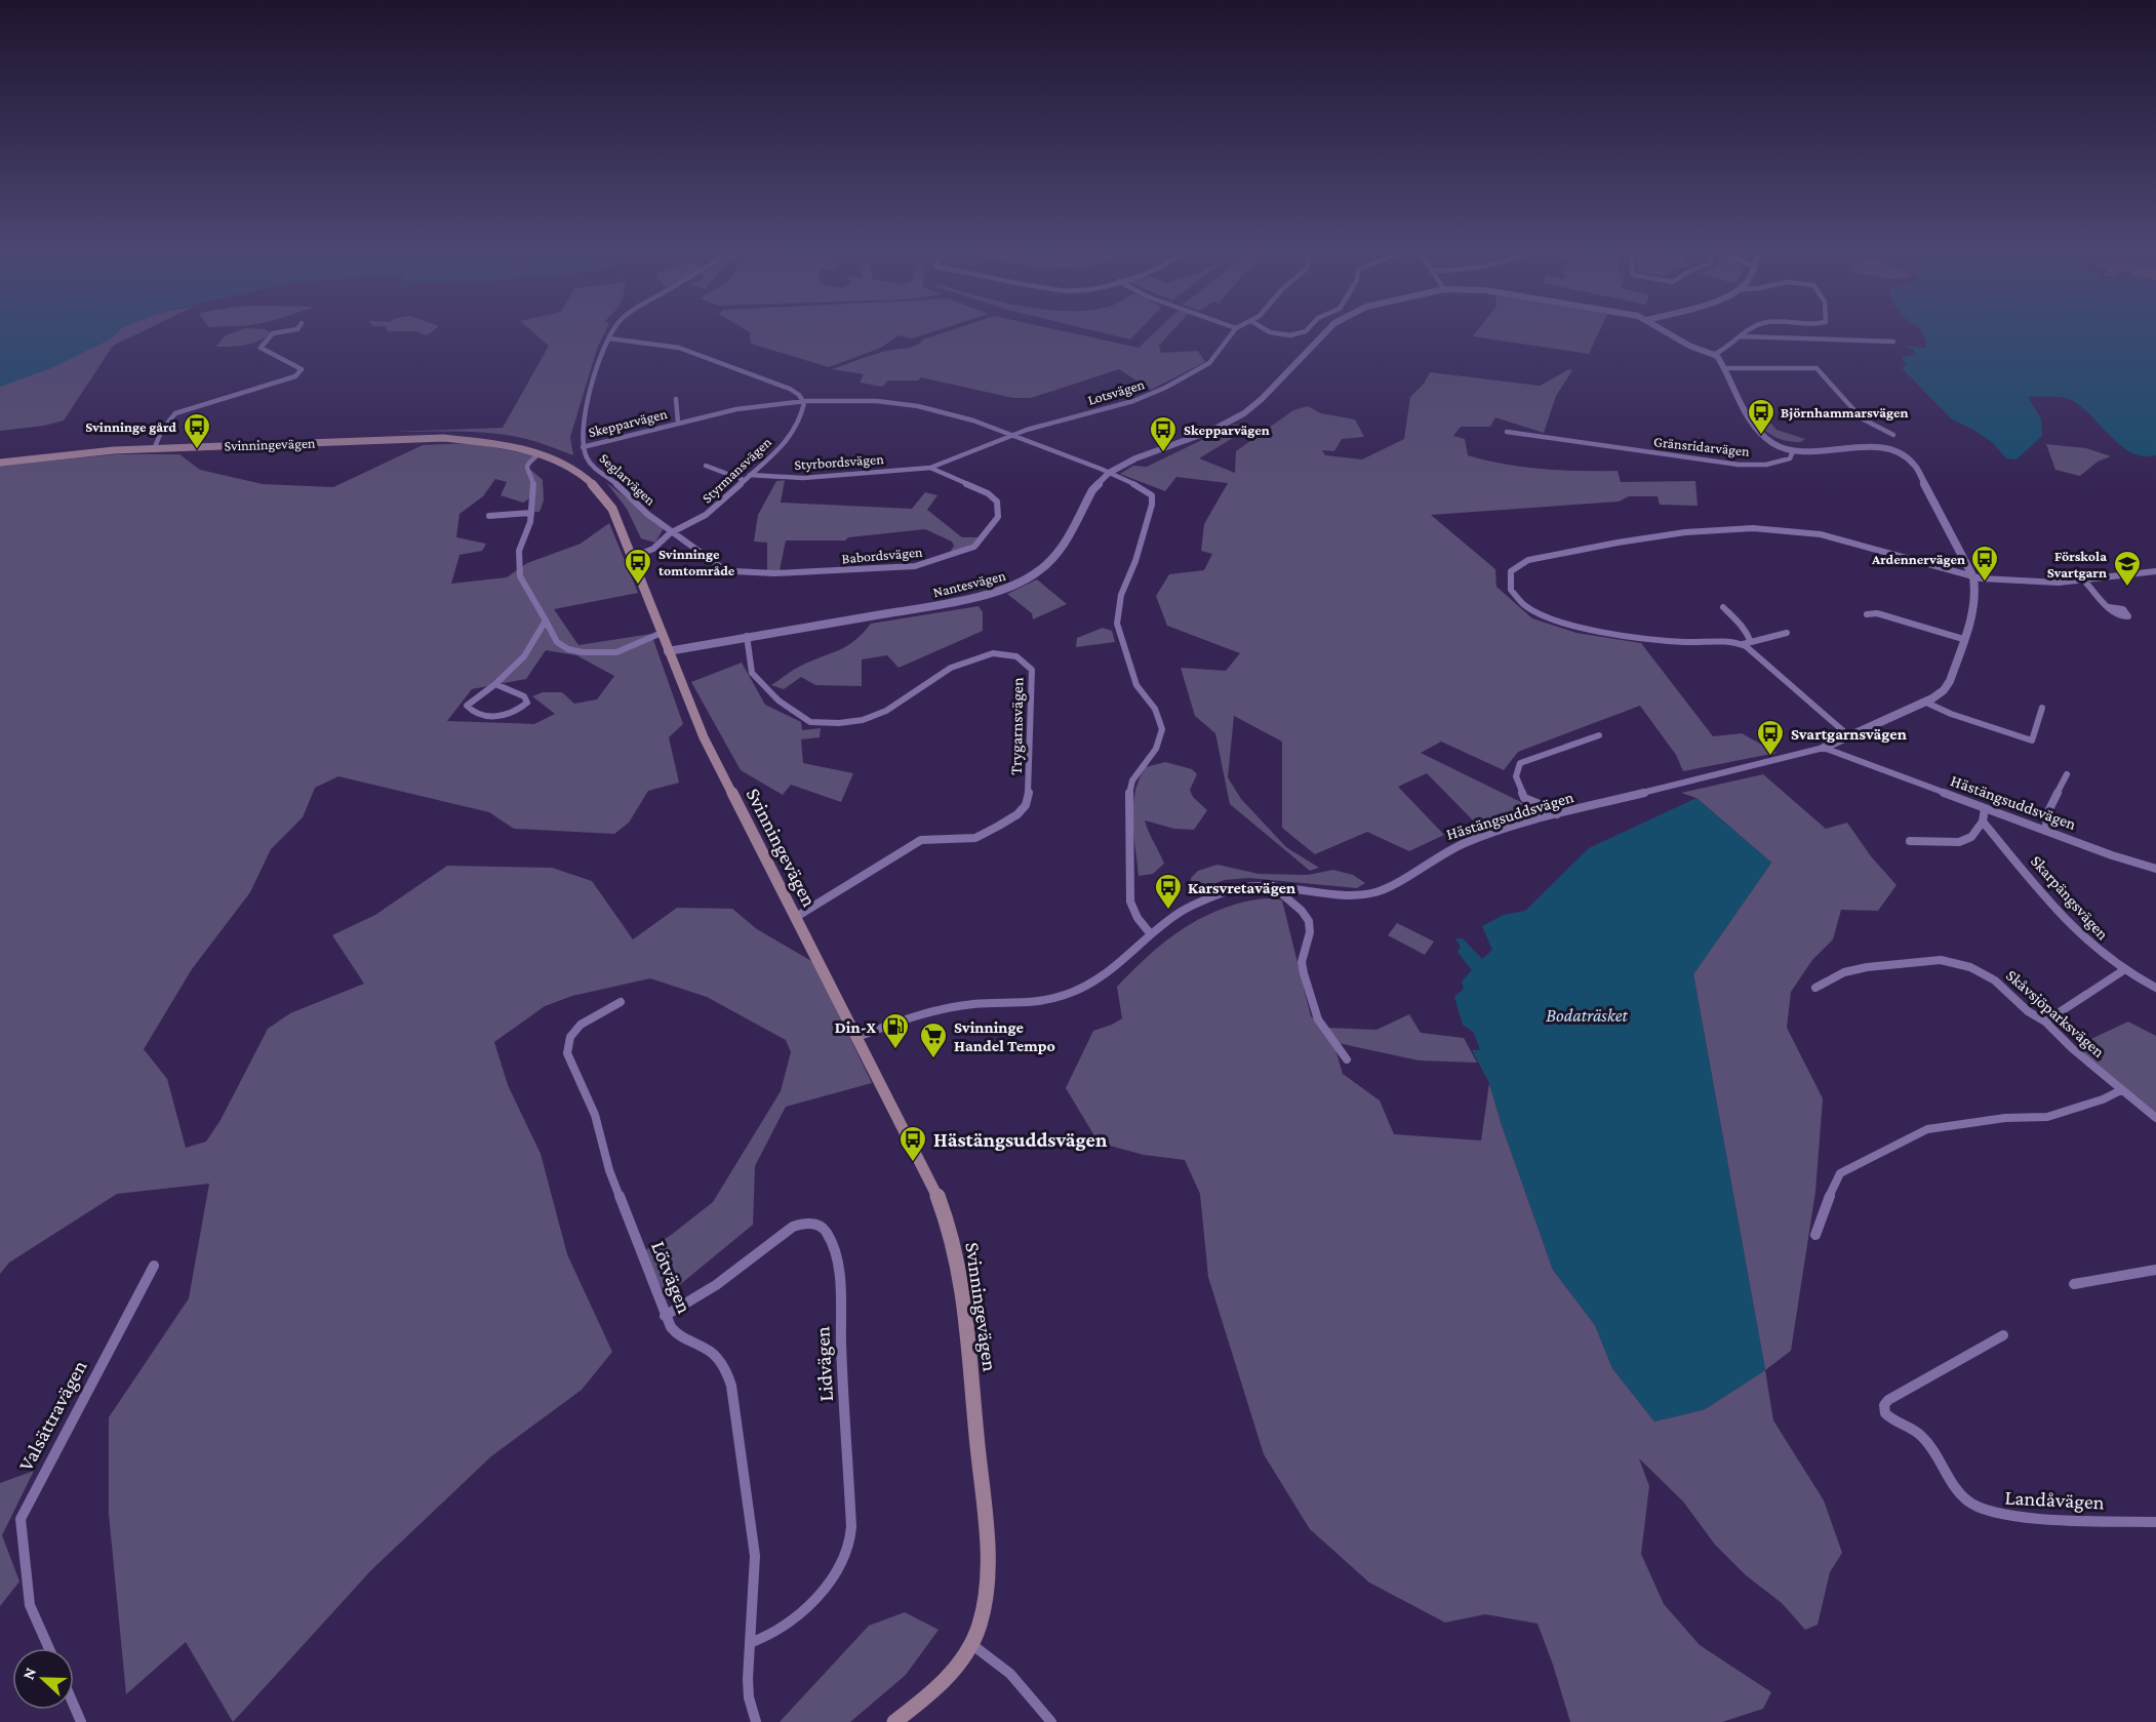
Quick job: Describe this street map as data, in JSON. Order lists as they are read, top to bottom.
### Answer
{
  "streets": {
    "main road": ["Svinningevägen"],
    "street": [
      "Lotsvägen",
      "Skepparvägen",
      "Gränsridarvägen",
      "Styrbordsvägen",
      "Styrmansvägen",
      "Seglarvägen",
      "Babordsvägen",
      "Nantesvägen",
      "Trygarnsvägen",
      "Hästängsuddsvägen",
      "Skarpängsvägen",
      "Skåvsjöparksvägen",
      "Lötvägen",
      "Lidvägen",
      "Valsättravägen",
      "Landåvägen"
    ]
  },
  "crossings": [
    ["Lotsvägen", "Skepparvägen"],
    ["Lotsvägen", "Styrbordsvägen"],
    ["Lotsvägen", "Babordsvägen"],
    ["Skepparvägen", "Styrmansvägen"],
    ["Skepparvägen", "Seglarvägen"],
    ["Skepparvägen", "Nantesvägen"],
    ["Svinningevägen", "Styrmansvägen"],
    ["Svinningevägen", "Nantesvägen"],
    ["Svinningevägen", "Trygarnsvägen"],
    ["Svinningevägen", "Hästängsuddsvägen"],
    ["Styrbordsvägen", "Styrmansvägen"],
    ["Styrbordsvägen", "Babordsvägen"],
    ["Styrmansvägen", "Seglarvägen"],
    ["Styrmansvägen", "Babordsvägen"],
    ["Seglarvägen", "Babordsvägen"],
    ["Nantesvägen", "Trygarnsvägen"],
    ["Lötvägen", "Lidvägen"]
  ],
  "water": ["Bodaträsket"],
  "places": {
    "bus stop": [
      "Björnhammarsvägen",
      "Svinninge gård",
      "Skepparvägen",
      "Ardennervägen",
      "Svinninge tomtområde",
      "Svartgarnsvägen",
      "Karsvretavägen",
      "Hästängsuddsvägen"
    ],
    "school or university": ["Förskola Svartgarn"],
    "fuel station": ["Din-X"],
    "supermarket": ["Svinninge Handel Tempo"]
  },
  "north": "left"
}
